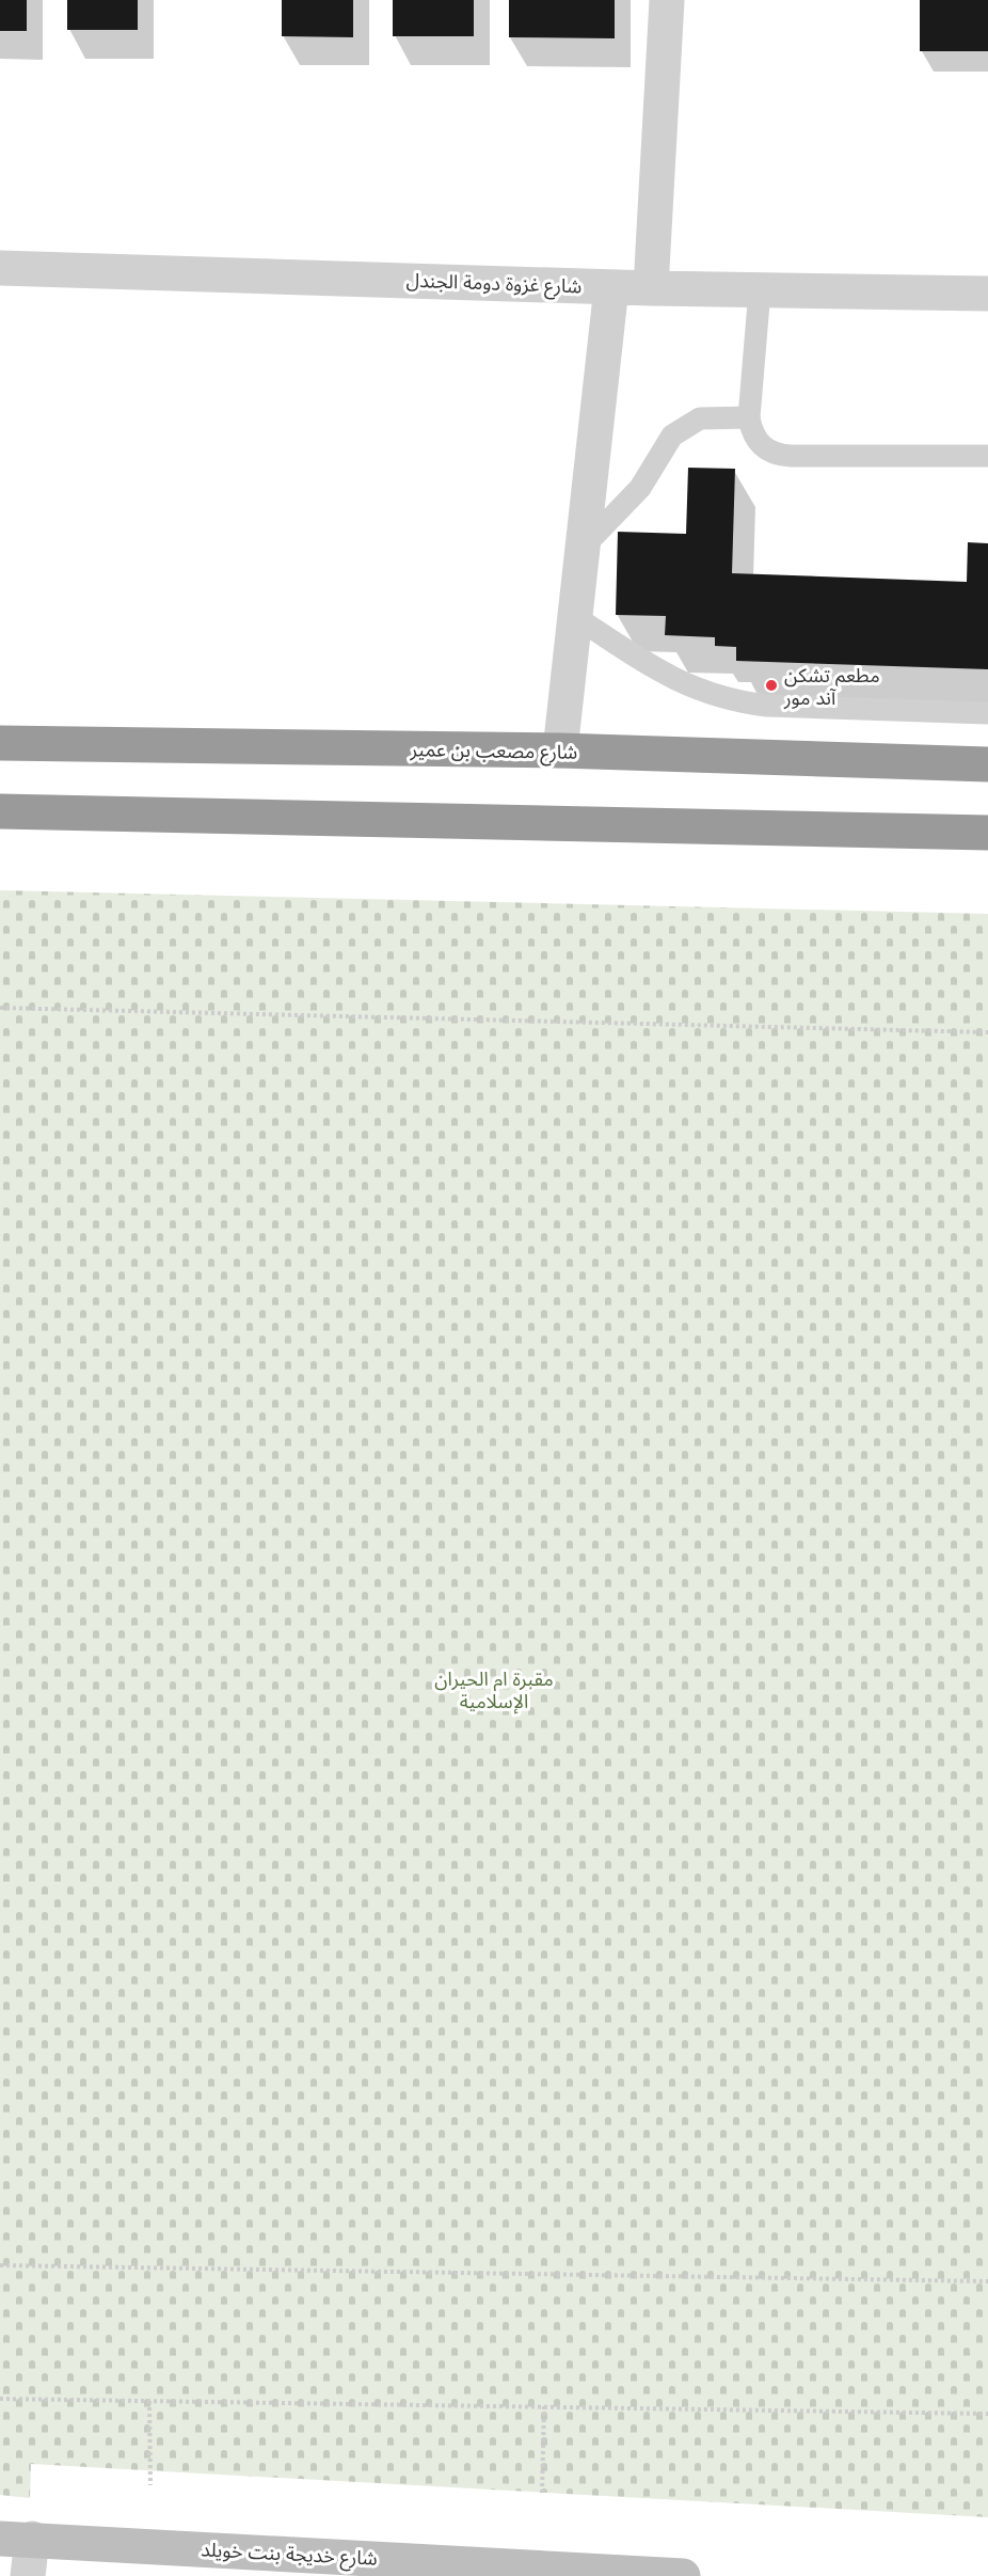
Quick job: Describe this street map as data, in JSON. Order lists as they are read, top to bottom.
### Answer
{
  "streets": {
    "highway": ["شارع مصعب بن عمير"],
    "street": ["شارع غزوة دومة الجندل", "شارع خديجة بنت خويلد"]
  },
  "parks": ["مقبرة ام الحيران الإسلامية"],
  "places": ["مطعم تشكن آند مور"]
}
